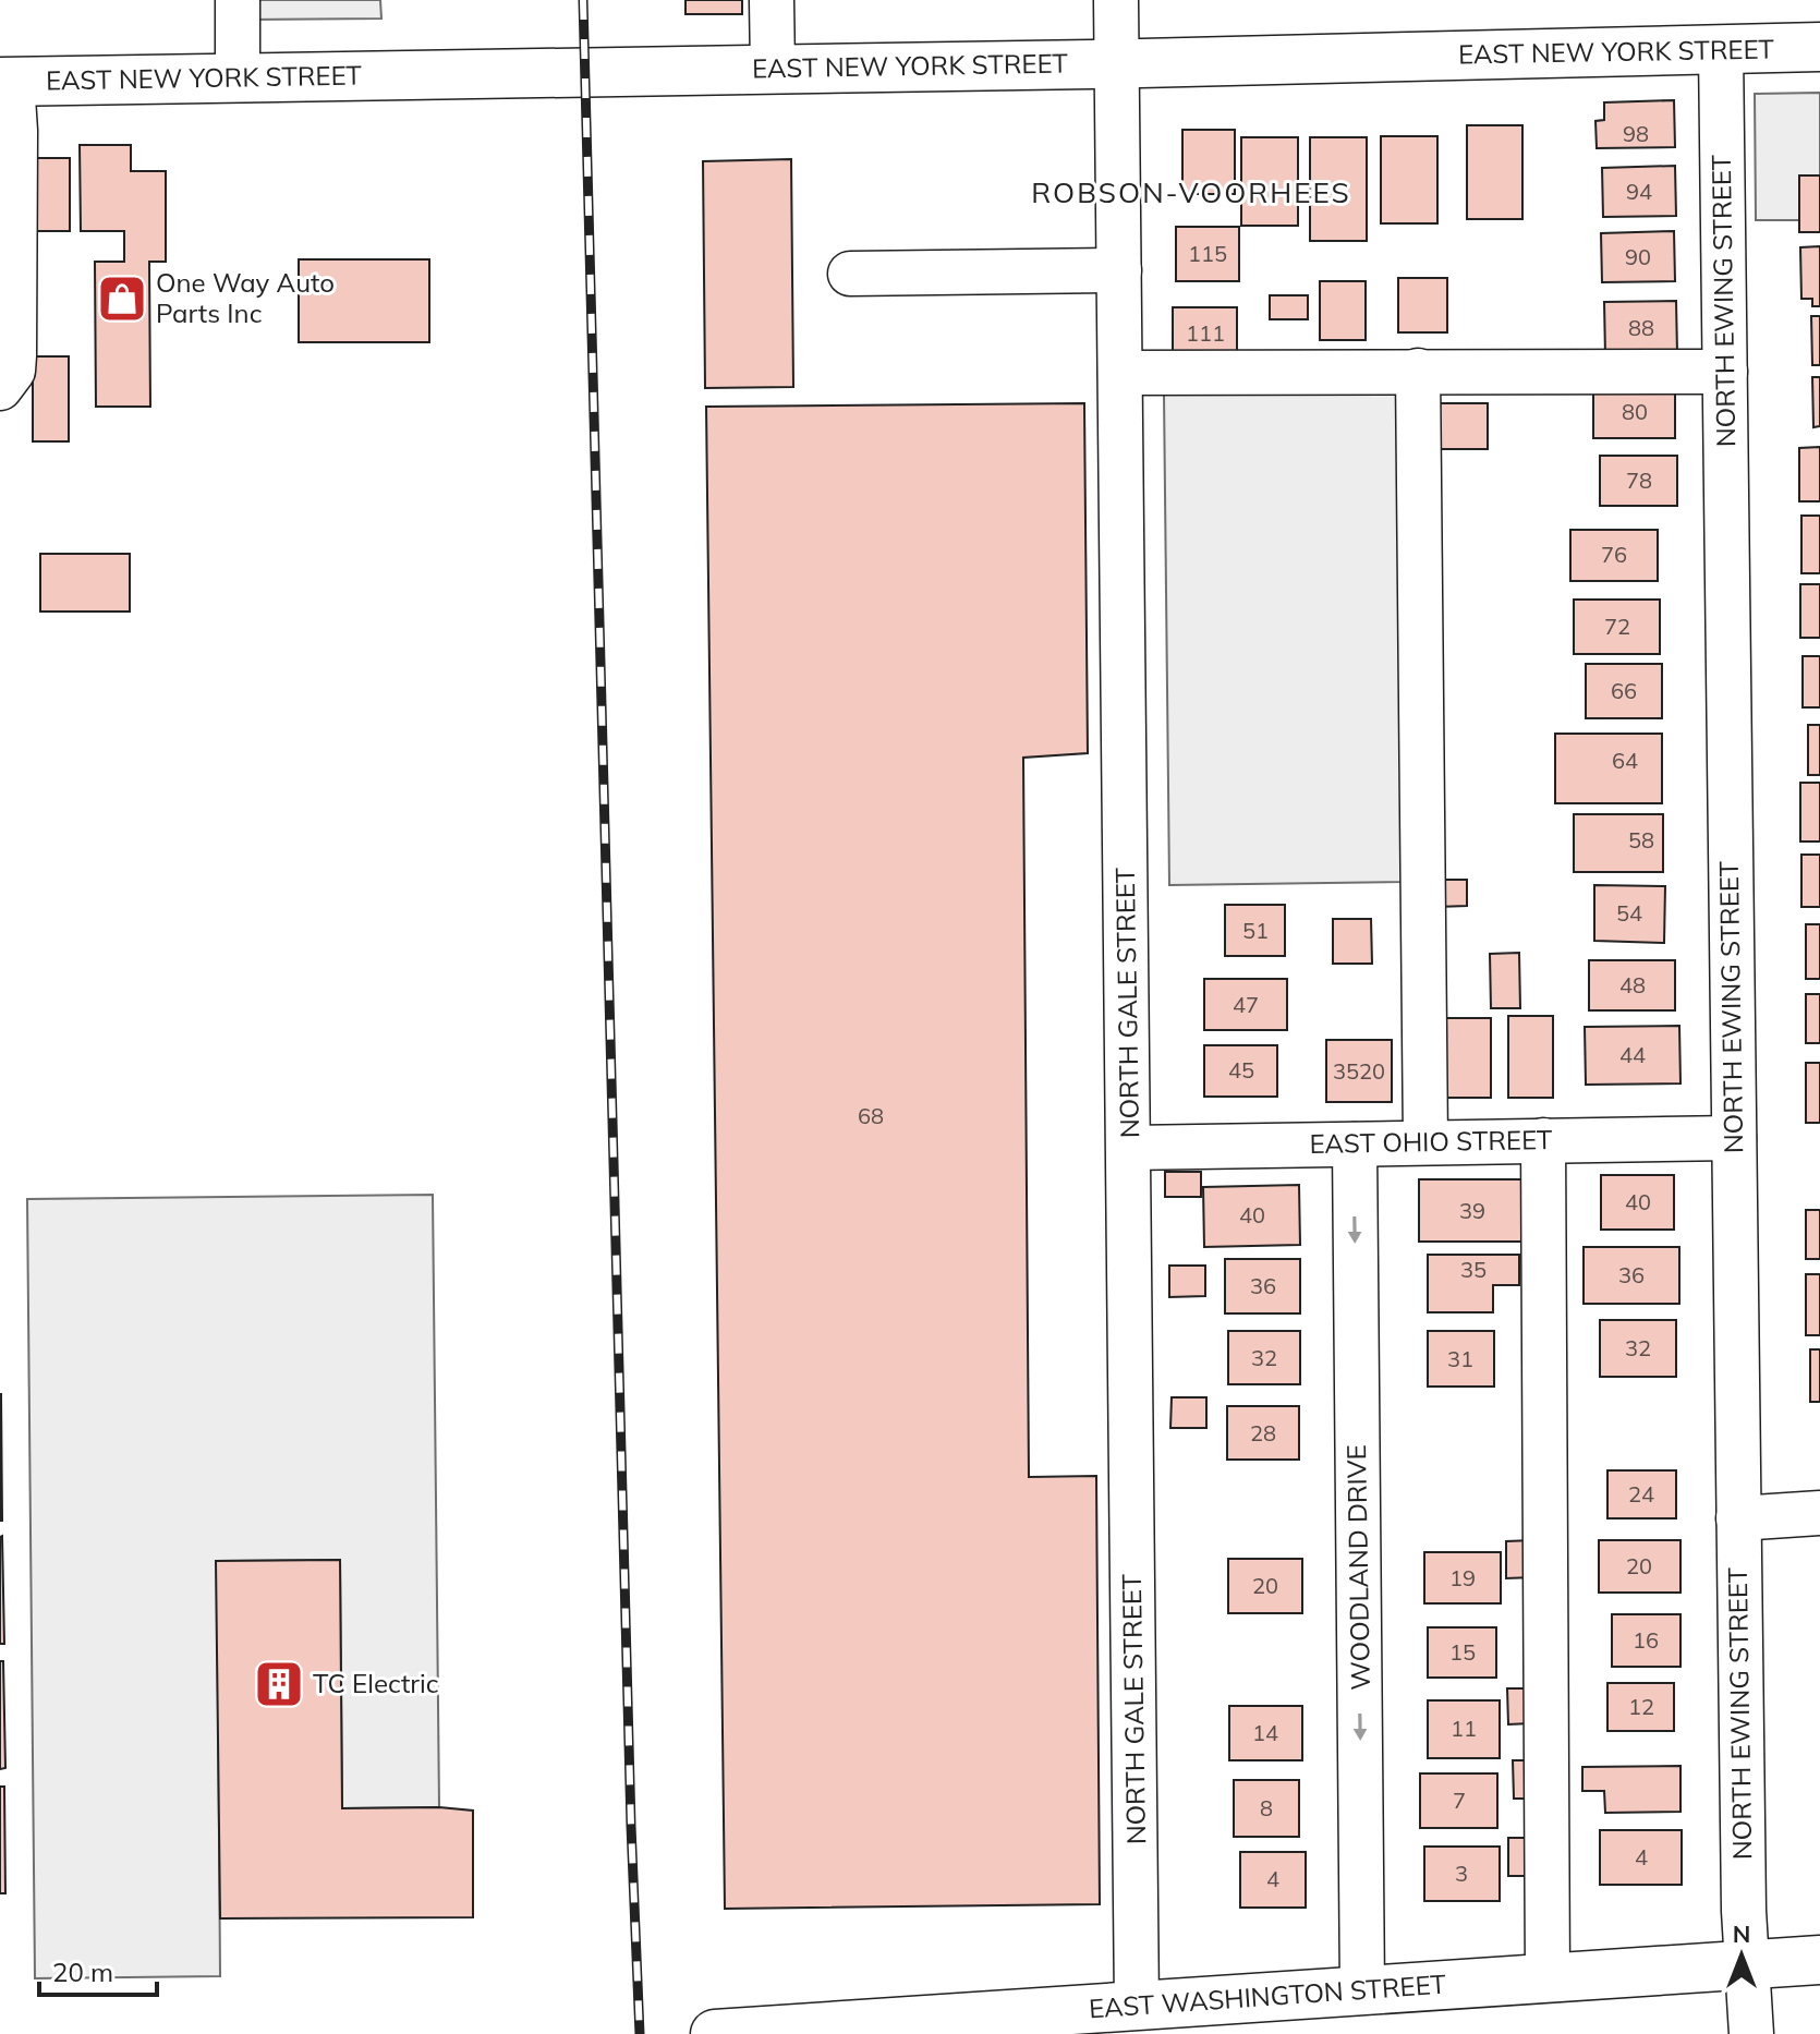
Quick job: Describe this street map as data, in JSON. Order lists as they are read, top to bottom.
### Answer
{
  "streets": {
    "main road": ["EAST NEW YORK STREET", "EAST WASHINGTON STREET"],
    "street": [
      "NORTH EWING STREET",
      "NORTH GALE STREET",
      "EAST OHIO STREET",
      "WOODLAND DRIVE"
    ]
  },
  "crossings": [
    ["EAST NEW YORK STREET", "NORTH EWING STREET"],
    ["EAST NEW YORK STREET", "NORTH GALE STREET"],
    ["NORTH EWING STREET", "EAST OHIO STREET"],
    ["NORTH EWING STREET", "EAST WASHINGTON STREET"],
    ["NORTH GALE STREET", "EAST OHIO STREET"],
    ["NORTH GALE STREET", "EAST WASHINGTON STREET"],
    ["EAST OHIO STREET", "WOODLAND DRIVE"],
    ["WOODLAND DRIVE", "EAST WASHINGTON STREET"]
  ],
  "districts": ["ROBSON-VOORHEES"],
  "places": {
    "shop": ["One Way Auto Parts Inc"],
    "building": ["TC Electric"]
  },
  "house_numbers": [
    "98",
    "94",
    "115",
    "90",
    "88",
    "111",
    "80",
    "78",
    "76",
    "72",
    "66",
    "64",
    "58",
    "54",
    "51",
    "48",
    "47",
    "44",
    "45",
    "3520",
    "68",
    "40",
    "39",
    "40",
    "35",
    "36",
    "36",
    "32",
    "32",
    "31",
    "28",
    "24",
    "20",
    "19",
    "20",
    "16",
    "15",
    "12",
    "11",
    "14",
    "7",
    "8",
    "4",
    "3",
    "4"
  ],
  "scale_bar": "20 m",
  "north": "top"
}
